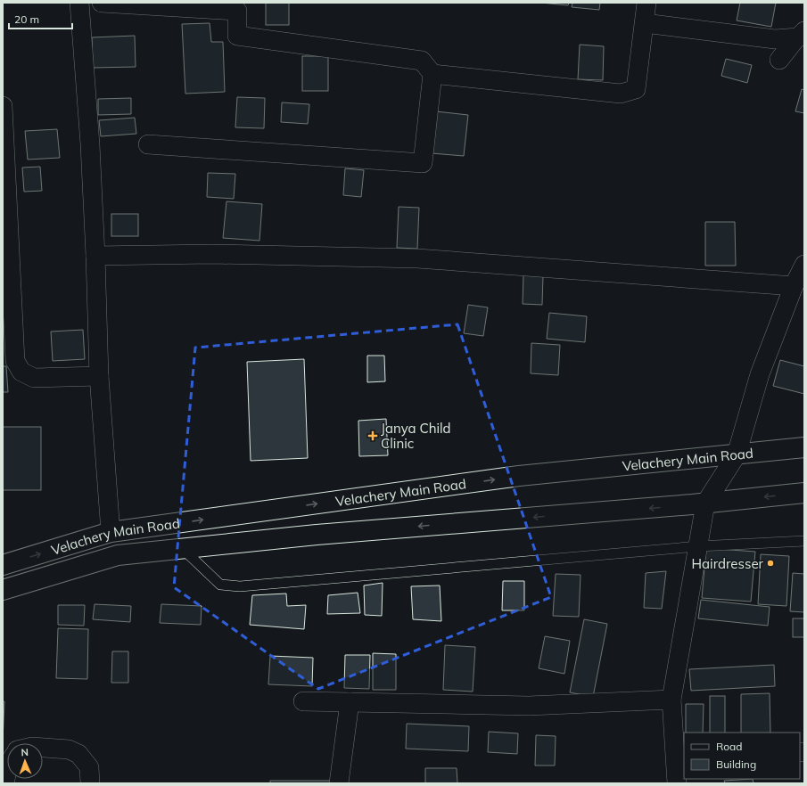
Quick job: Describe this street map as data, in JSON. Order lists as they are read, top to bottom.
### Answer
{
  "streets": {
    "main road": ["Velachery Main Road"]
  },
  "places": {
    "health": ["Janya Child Clinic"],
    "other": ["Hairdresser"]
  },
  "legend": ["Road", "Building"],
  "scale_bar": "20 m",
  "north": "top"
}
